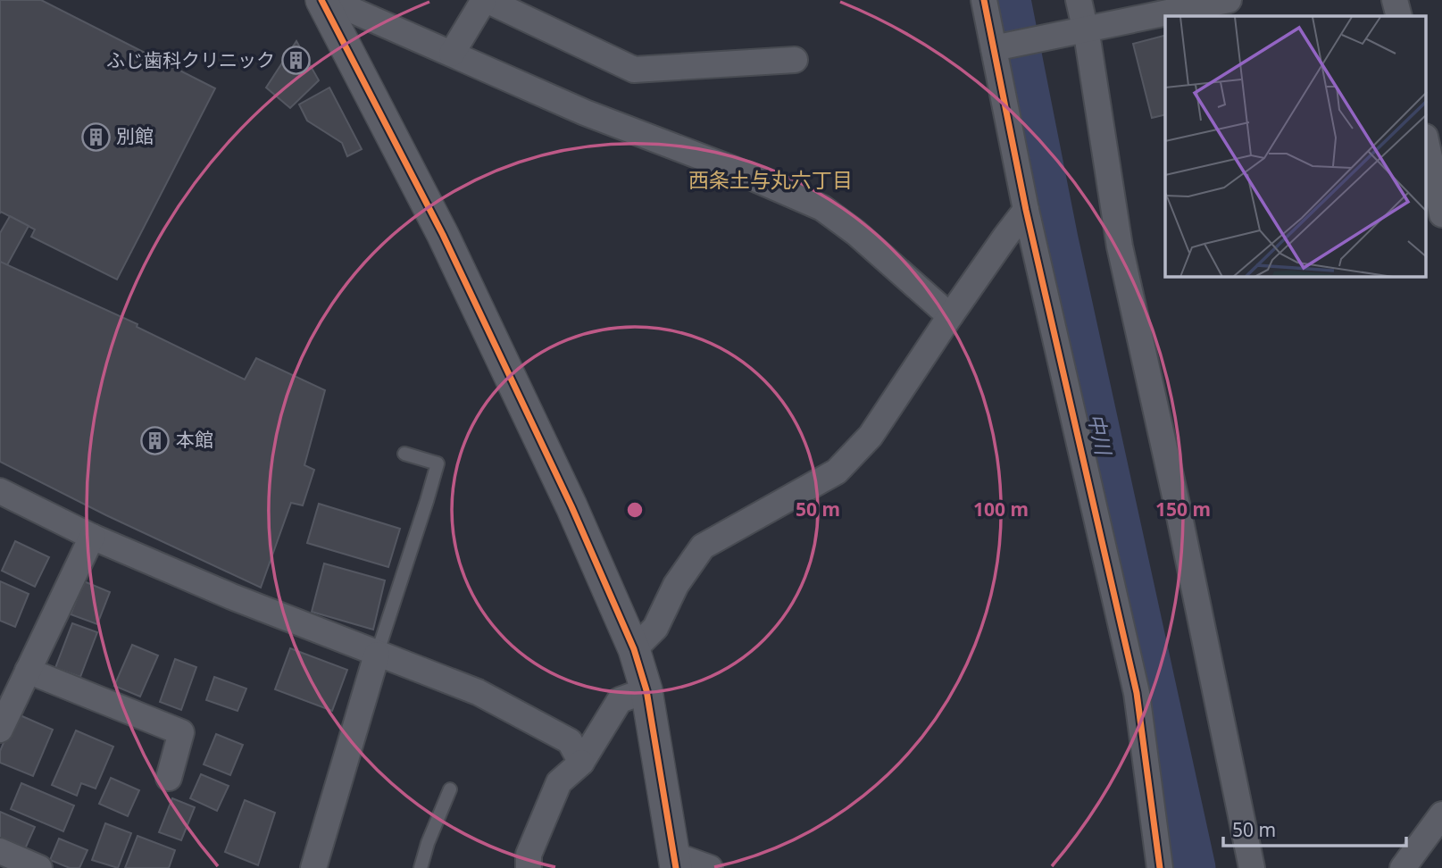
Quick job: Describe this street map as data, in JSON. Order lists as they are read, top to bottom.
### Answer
{
  "districts": ["西条土与丸六丁目"],
  "water": ["中川"],
  "places": {
    "building": ["ふじ歯科クリニック", "別館", "本館"]
  },
  "scale_bar": "50 m",
  "rings": ["50 m", "100 m", "150 m"]
}
